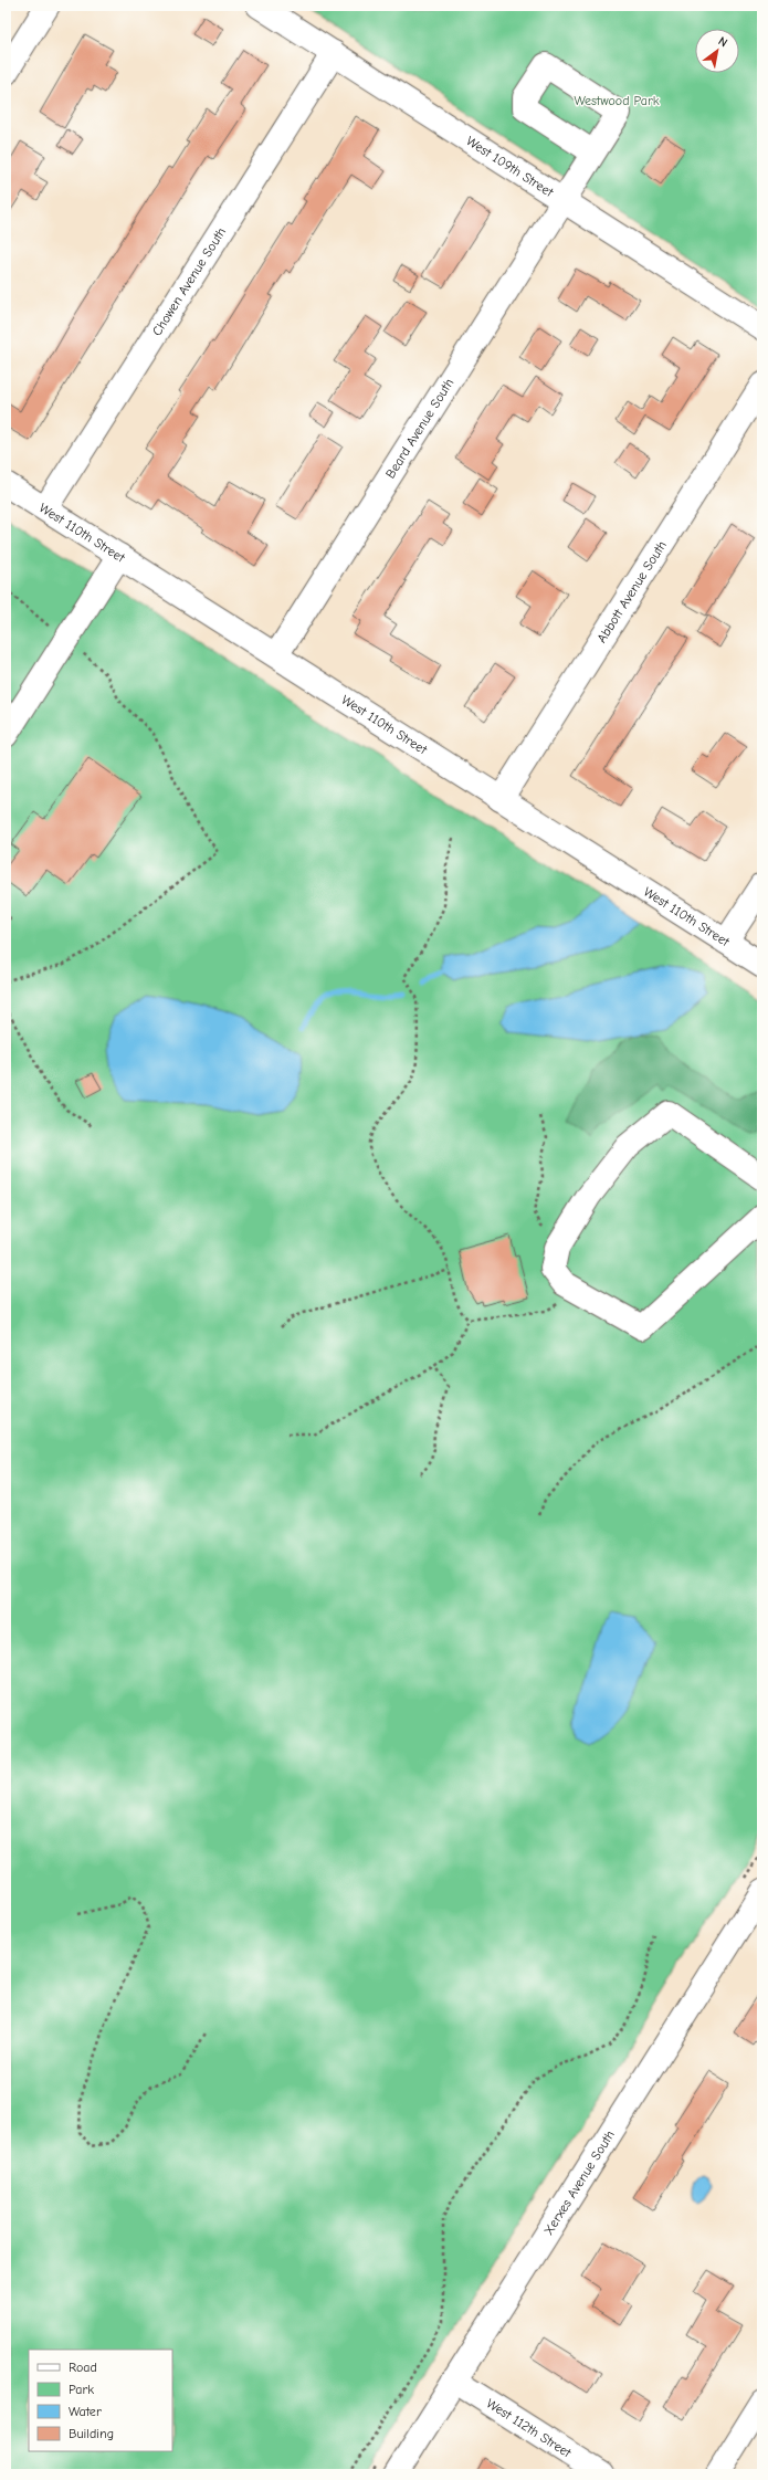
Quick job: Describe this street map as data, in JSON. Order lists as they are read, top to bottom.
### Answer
{
  "streets": {
    "street": [
      "West 109th Street",
      "Chowen Avenue South",
      "Beard Avenue South",
      "West 110th Street",
      "Abbott Avenue South",
      "Xerxes Avenue South",
      "West 112th Street"
    ]
  },
  "crossings": [
    ["West 109th Street", "Chowen Avenue South"],
    ["West 109th Street", "Beard Avenue South"],
    ["Chowen Avenue South", "West 110th Street"],
    ["Beard Avenue South", "West 110th Street"],
    ["West 110th Street", "Abbott Avenue South"],
    ["Xerxes Avenue South", "West 112th Street"]
  ],
  "parks": ["Westwood Park"],
  "legend": [
    "Road",
    "Park",
    "Water",
    "Building"
  ],
  "north": "top right"
}
